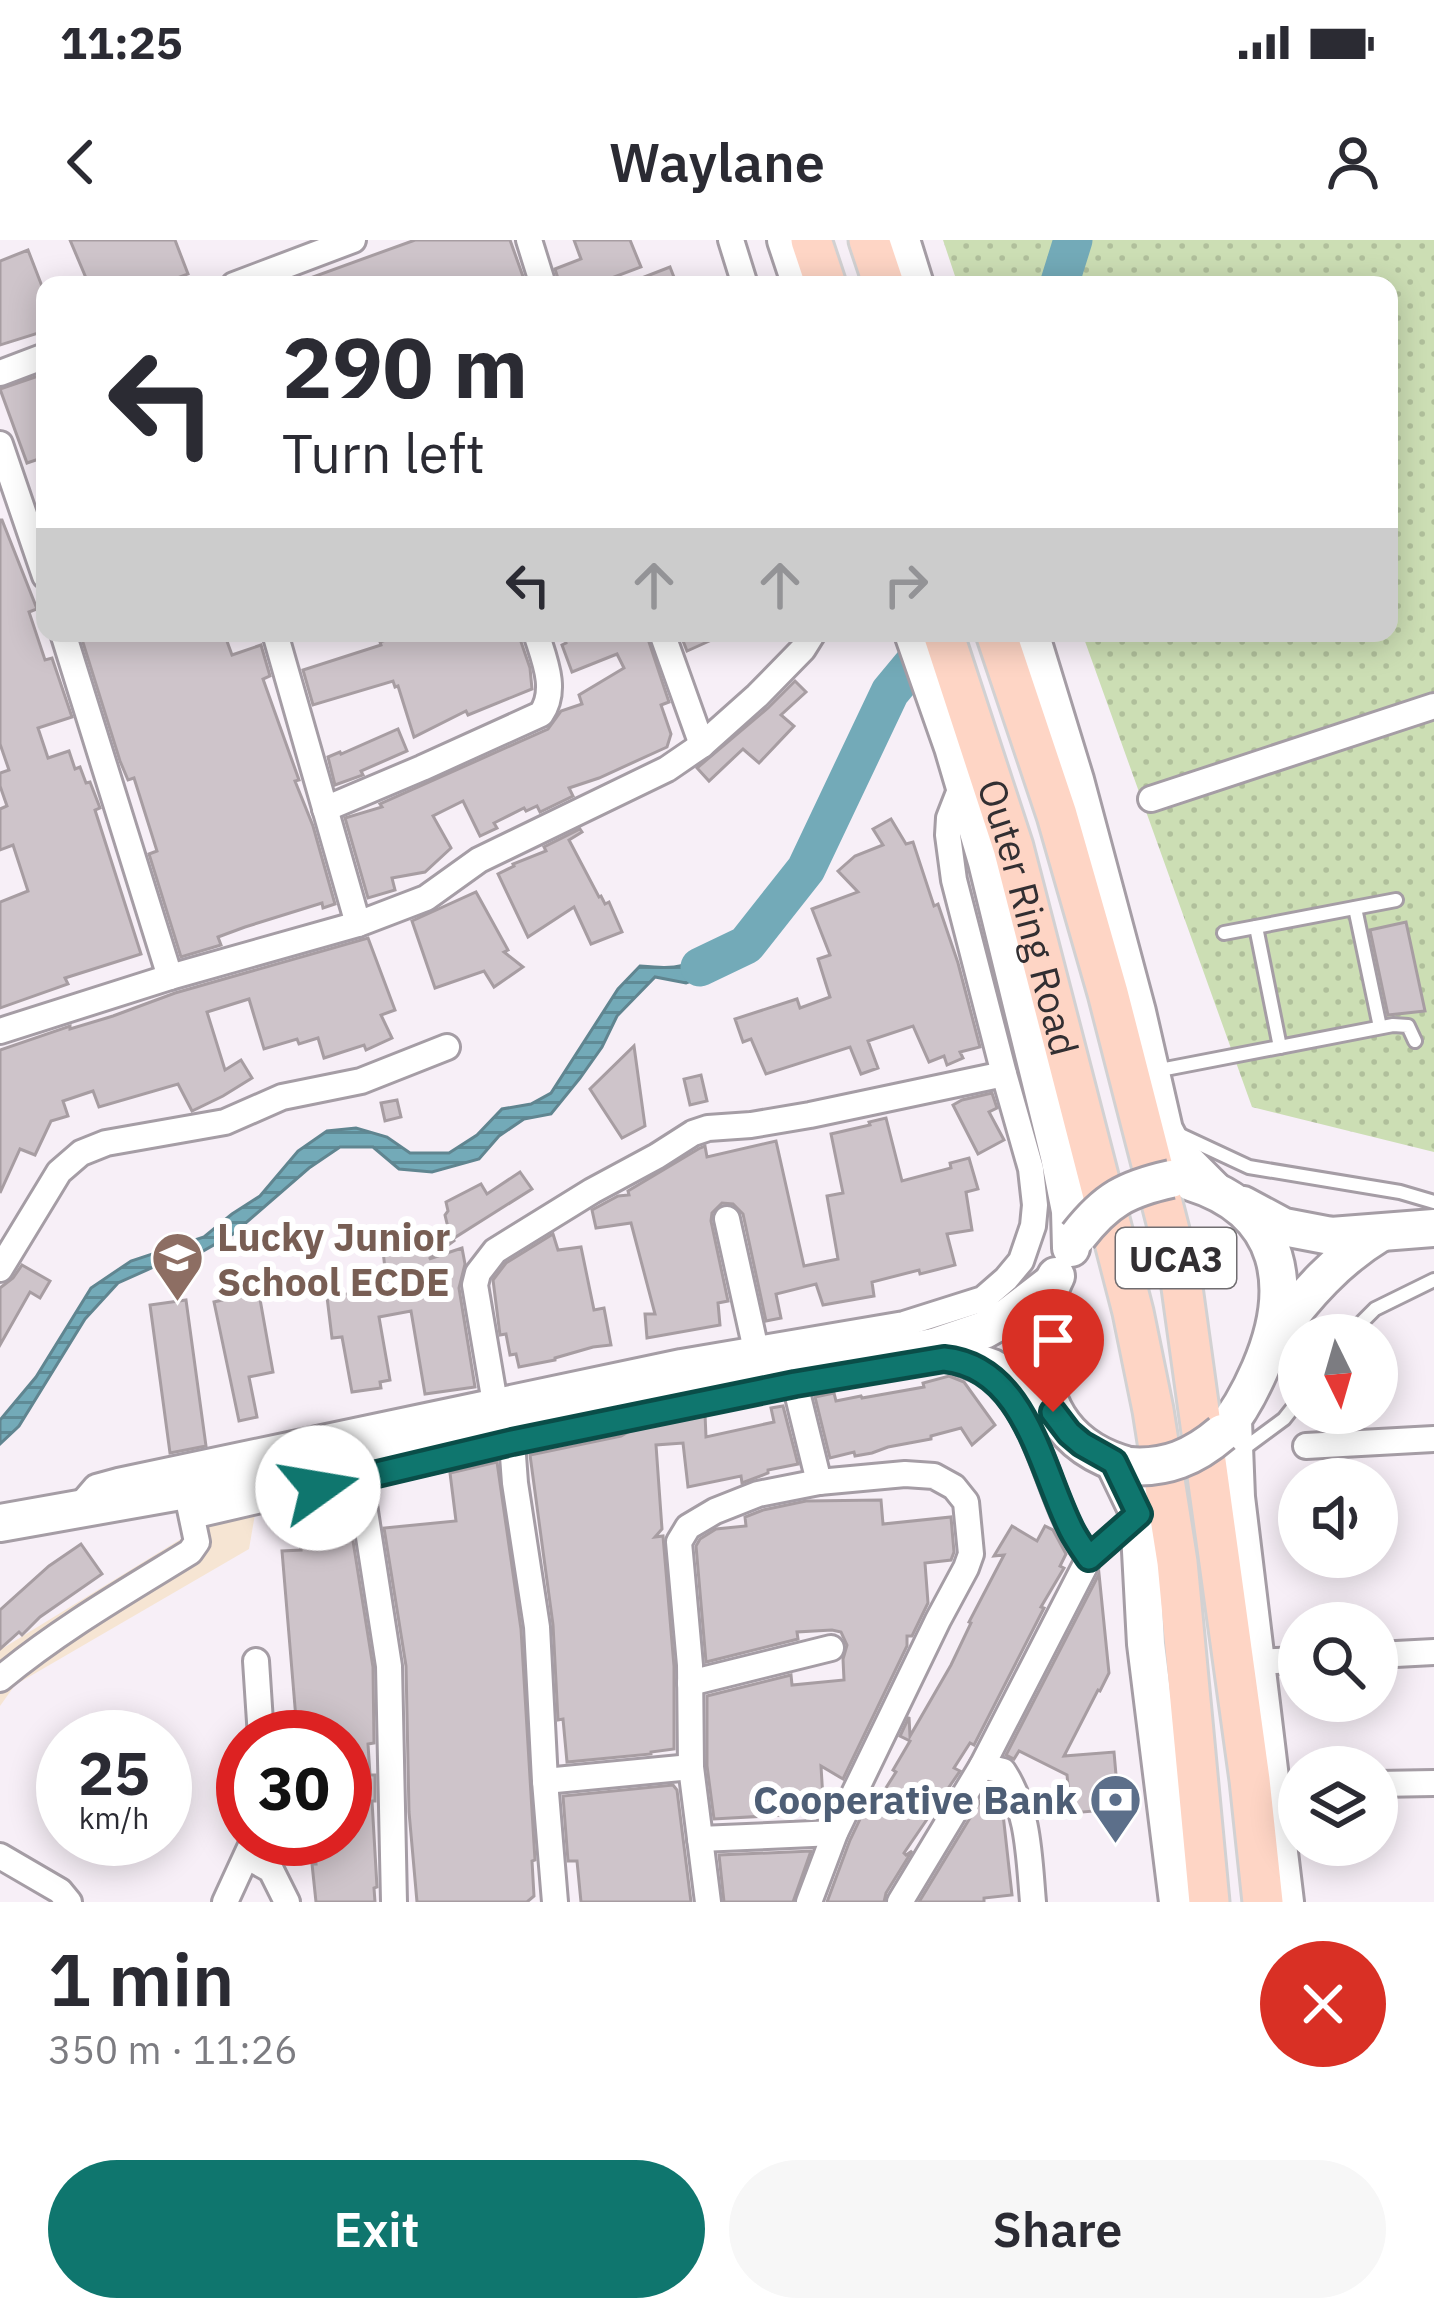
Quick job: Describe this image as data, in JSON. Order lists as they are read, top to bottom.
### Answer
{
  "streets": {
    "main road": ["Outer Ring Road", "UCA3"]
  },
  "crossings": [
    ["Outer Ring Road", "UCA3"]
  ],
  "places": {
    "school or university": ["Lucky Junior School ECDE"],
    "bank": ["Cooperative Bank"]
  },
  "north": "bottom",
  "page": {
    "status": "11:25",
    "header": "Waylane",
    "turn": ["290 m", "Turn left"],
    "speed": "25 km/h",
    "limit": "30",
    "heading": ["1 min", "350 m · 11:26"],
    "buttons": ["Exit", "Share"]
  }
}
